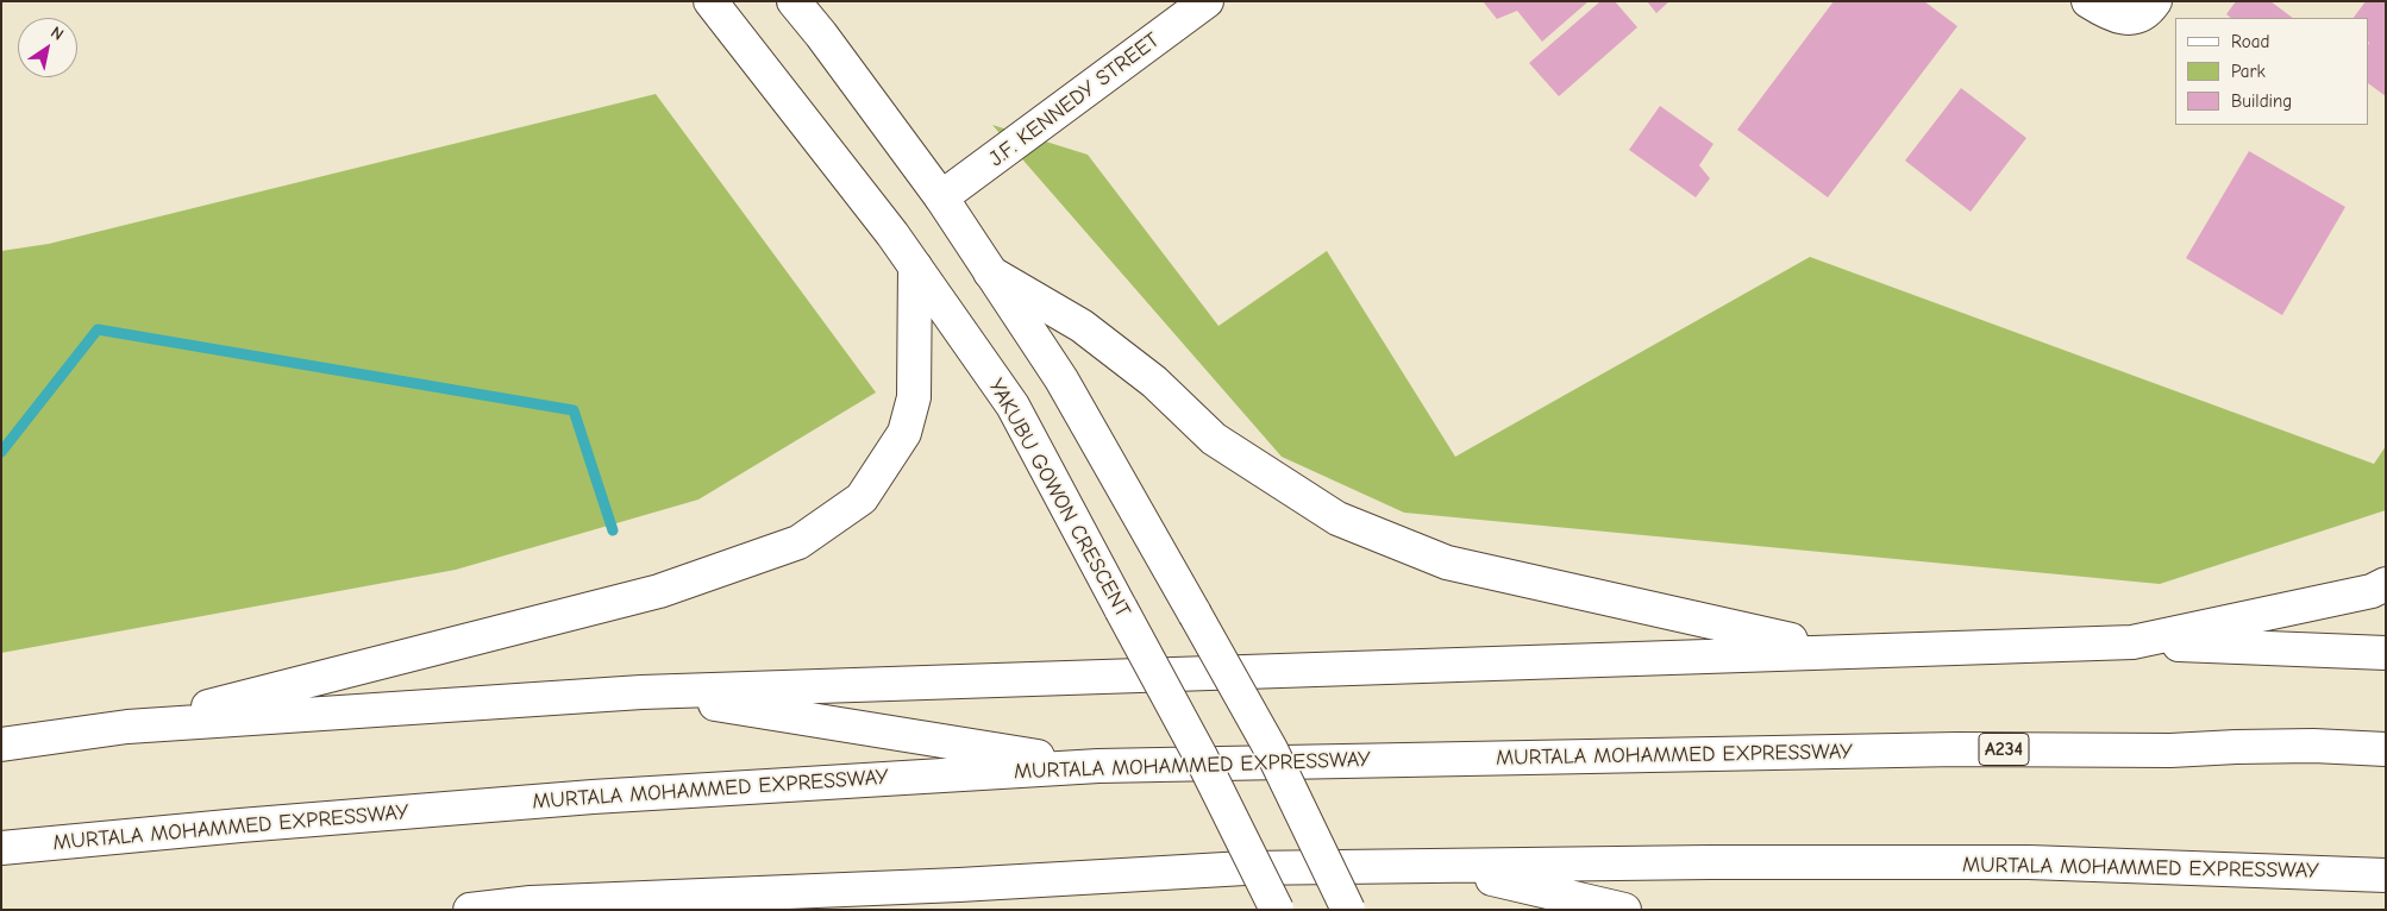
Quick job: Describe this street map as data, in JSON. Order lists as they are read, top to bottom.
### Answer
{
  "streets": {
    "main road": [
      "J.F. KENNEDY STREET",
      "YAKUBU GOWON CRESCENT",
      "A234",
      "MURTALA MOHAMMED EXPRESSWAY"
    ]
  },
  "legend": ["Road", "Park", "Building"],
  "north": "top right"
}
